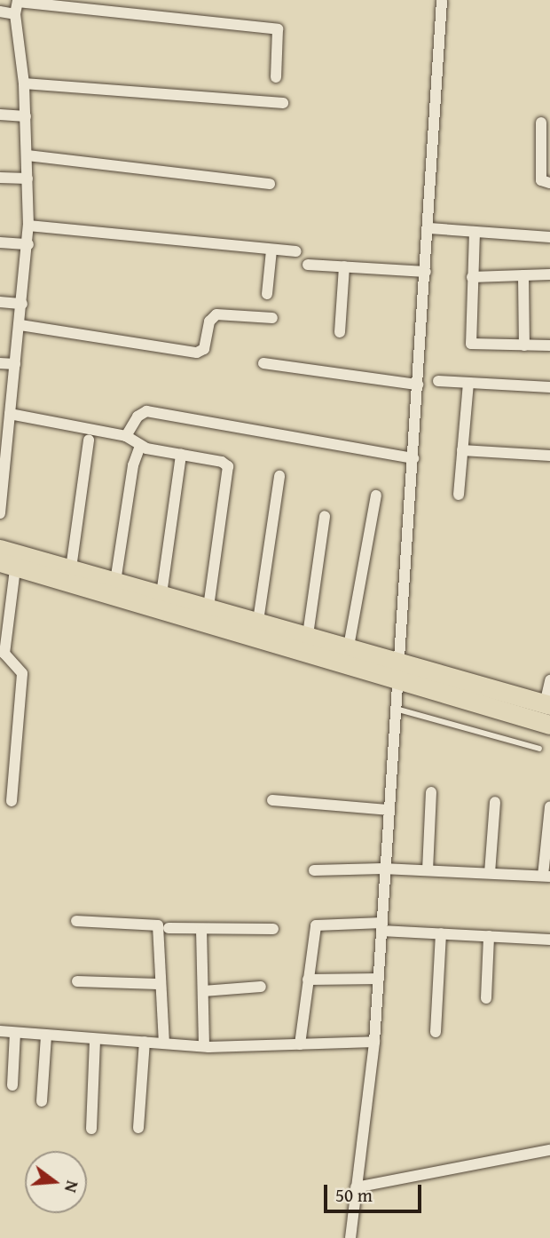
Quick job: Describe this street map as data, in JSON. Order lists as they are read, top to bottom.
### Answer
{
  "scale_bar": "50 m",
  "north": "right"
}
